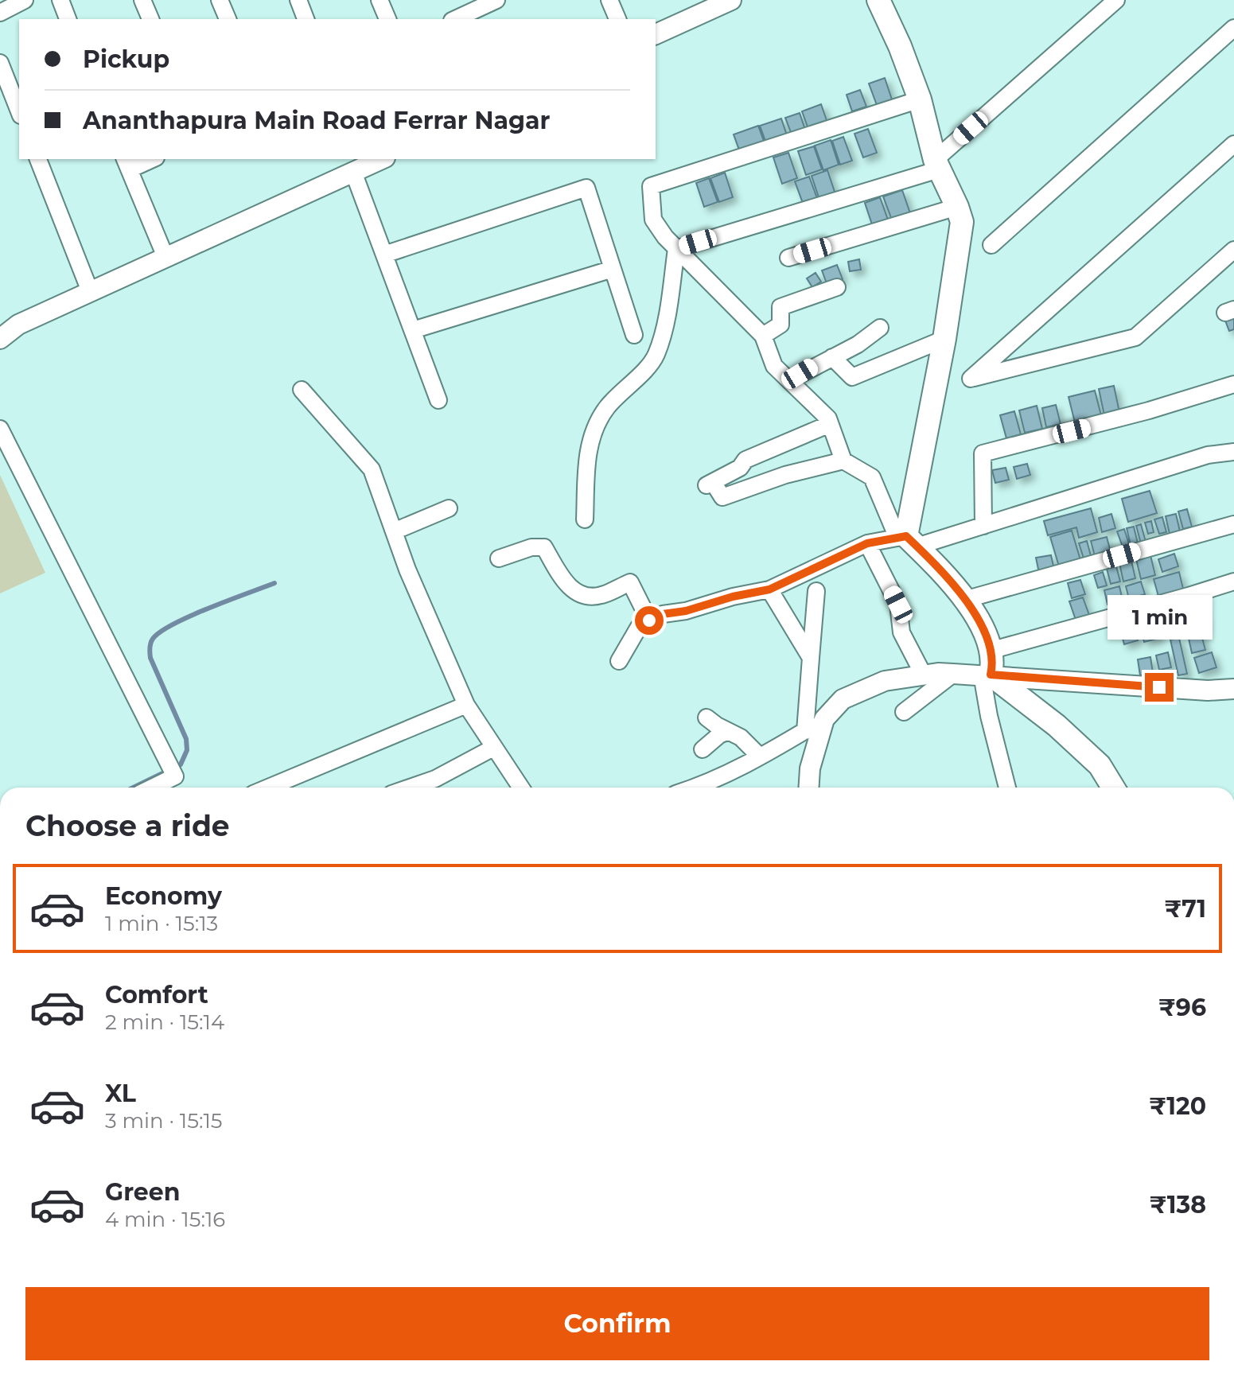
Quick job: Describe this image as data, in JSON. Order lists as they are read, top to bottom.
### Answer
{
  "page": {
    "banner": ["Pickup", "Ananthapura Main Road Ferrar Nagar"],
    "bubble": "1 min",
    "heading": "Choose a ride",
    "list": [
      {
        "name": "Economy",
        "note": "1 min · 15:13",
        "value": "₹71"
      },
      {
        "name": "Comfort",
        "note": "2 min · 15:14",
        "value": "₹96"
      },
      {
        "name": "XL",
        "note": "3 min · 15:15",
        "value": "₹120"
      },
      {
        "name": "Green",
        "note": "4 min · 15:16",
        "value": "₹138"
      }
    ],
    "buttons": "Confirm"
  }
}
